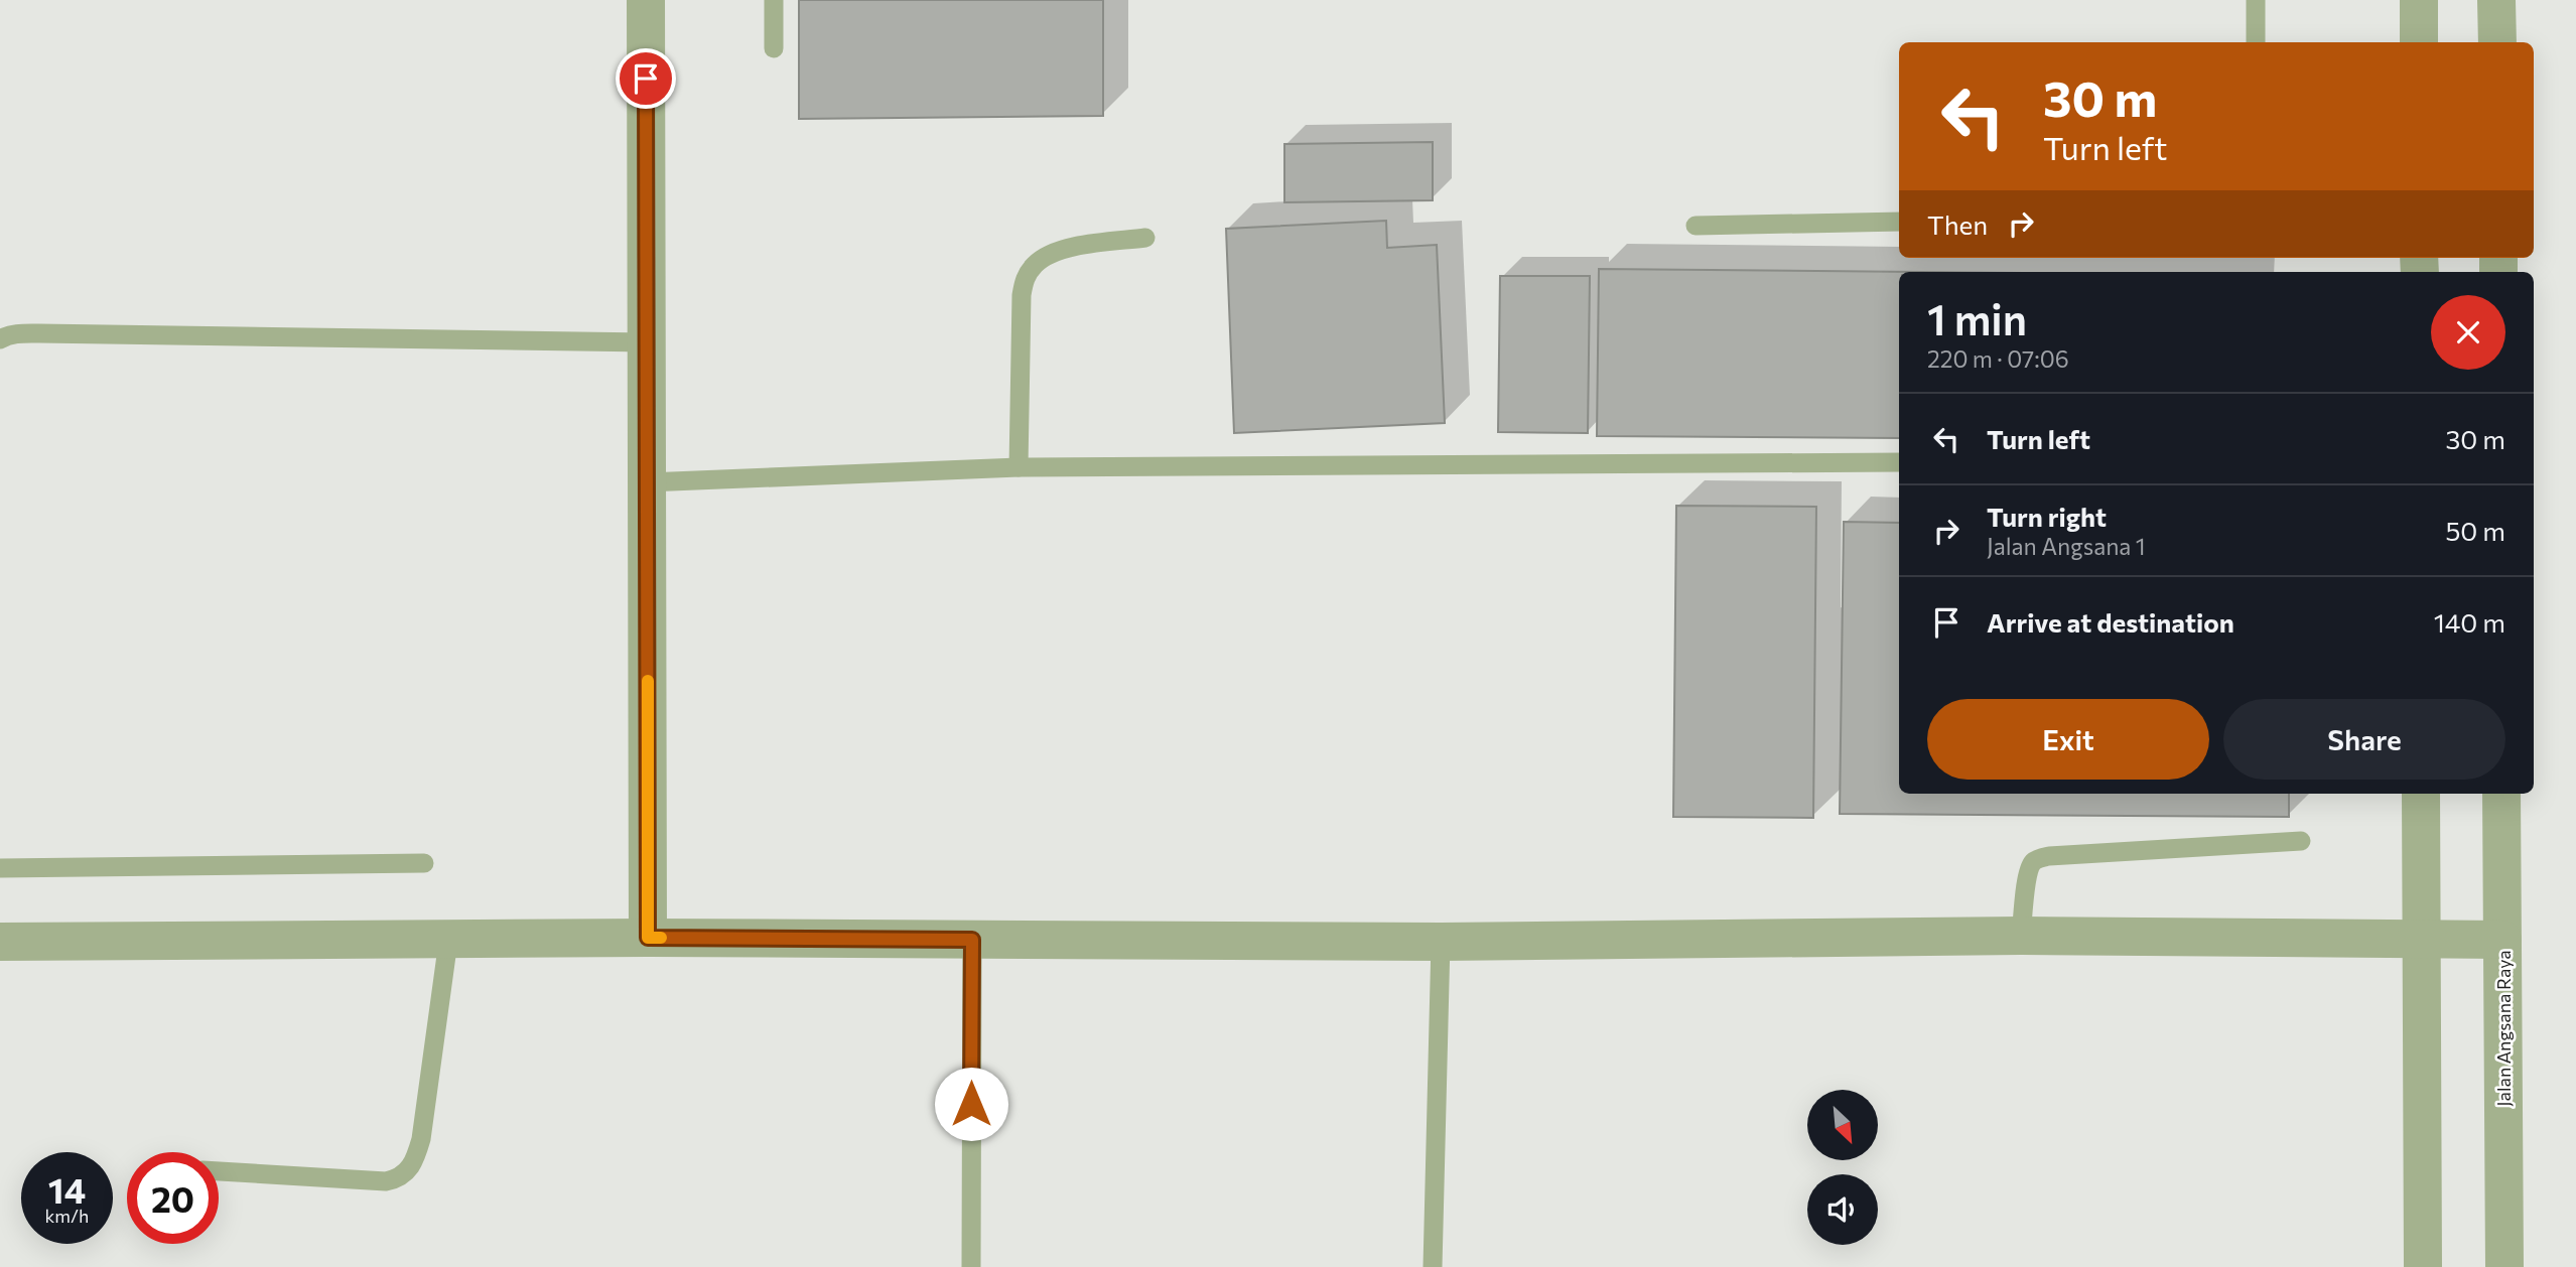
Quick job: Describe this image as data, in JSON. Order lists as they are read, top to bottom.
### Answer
{
  "streets": {
    "street": ["Jalan Angsana Raya"]
  },
  "north": "bottom right",
  "page": {
    "turn": ["30 m", "Turn left"],
    "then": "Then",
    "heading": ["1 min", "220 m · 07:06"],
    "list": [
      {
        "name": "Turn left",
        "value": "30 m"
      },
      {
        "name": "Turn right",
        "note": "Jalan Angsana 1",
        "value": "50 m"
      },
      {
        "name": "Arrive at destination",
        "value": "140 m"
      }
    ],
    "buttons": ["Exit", "Share"],
    "speed": "14 km/h",
    "limit": "20"
  }
}
